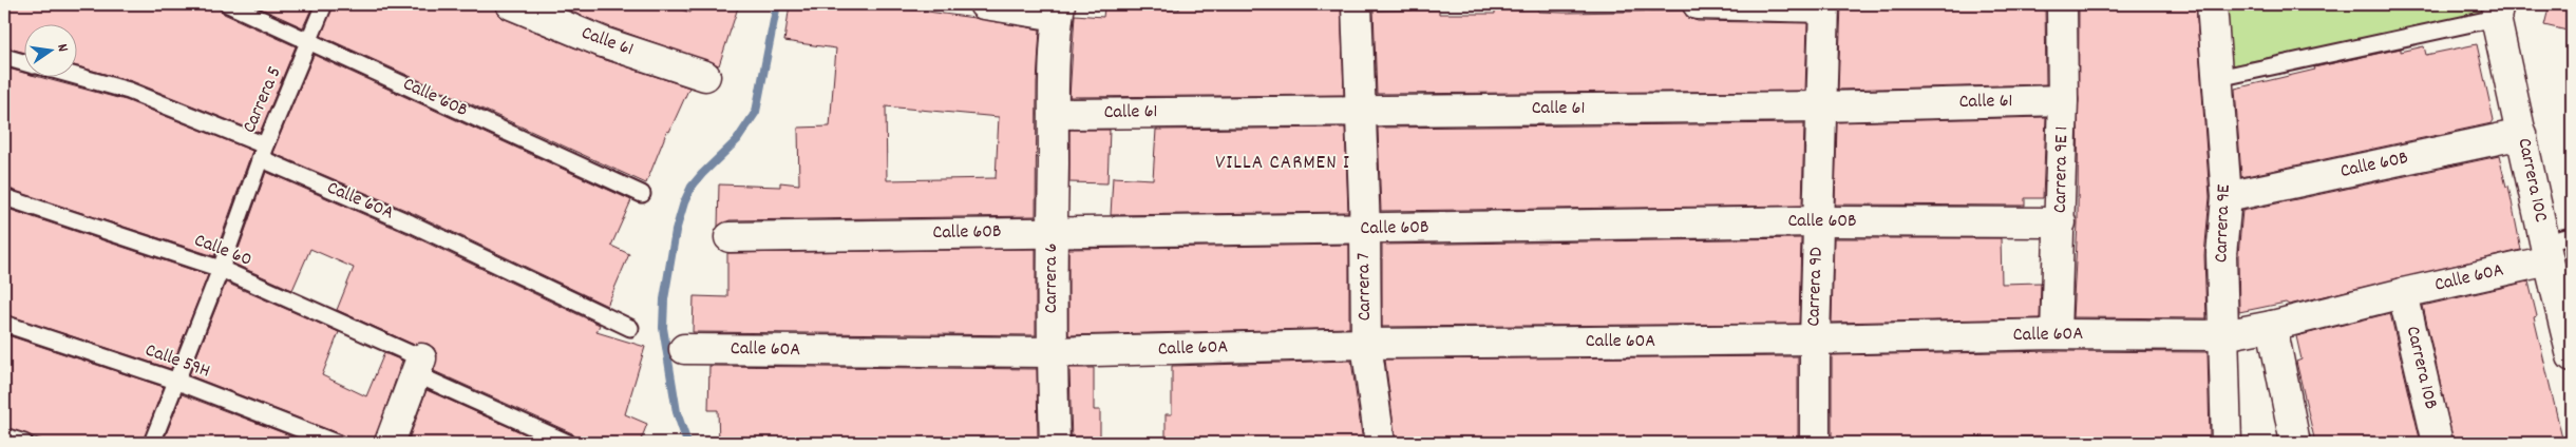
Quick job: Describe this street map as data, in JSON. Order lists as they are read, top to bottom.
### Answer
{
  "streets": {
    "street": [
      "Calle 61",
      "Calle 60B",
      "Carrera 9E 1",
      "Carrera 10C",
      "Calle 60A",
      "Carrera 9E",
      "Carrera 6",
      "Carrera 7",
      "Carrera 9D",
      "Carrera 10B"
    ],
    "lane": ["Carrera 5", "Calle 60", "Calle 59H"]
  },
  "crossings": [
    ["Calle 61", "Carrera 9E 1"],
    ["Calle 61", "Carrera 6"],
    ["Calle 61", "Carrera 7"],
    ["Calle 61", "Carrera 9D"],
    ["Calle 60B", "Carrera 5"],
    ["Calle 60B", "Carrera 9E 1"],
    ["Calle 60B", "Carrera 10C"],
    ["Calle 60B", "Carrera 9E"],
    ["Calle 60B", "Carrera 6"],
    ["Calle 60B", "Carrera 7"],
    ["Calle 60B", "Carrera 9D"],
    ["Carrera 5", "Calle 60A"],
    ["Carrera 5", "Calle 60"],
    ["Carrera 5", "Calle 59H"],
    ["Carrera 9E 1", "Calle 60A"],
    ["Carrera 10C", "Calle 60A"],
    ["Calle 60A", "Carrera 9E"],
    ["Calle 60A", "Carrera 6"],
    ["Calle 60A", "Carrera 7"],
    ["Calle 60A", "Carrera 9D"],
    ["Calle 60A", "Carrera 10B"]
  ],
  "districts": ["VILLA CARMEN I"],
  "north": "right"
}
